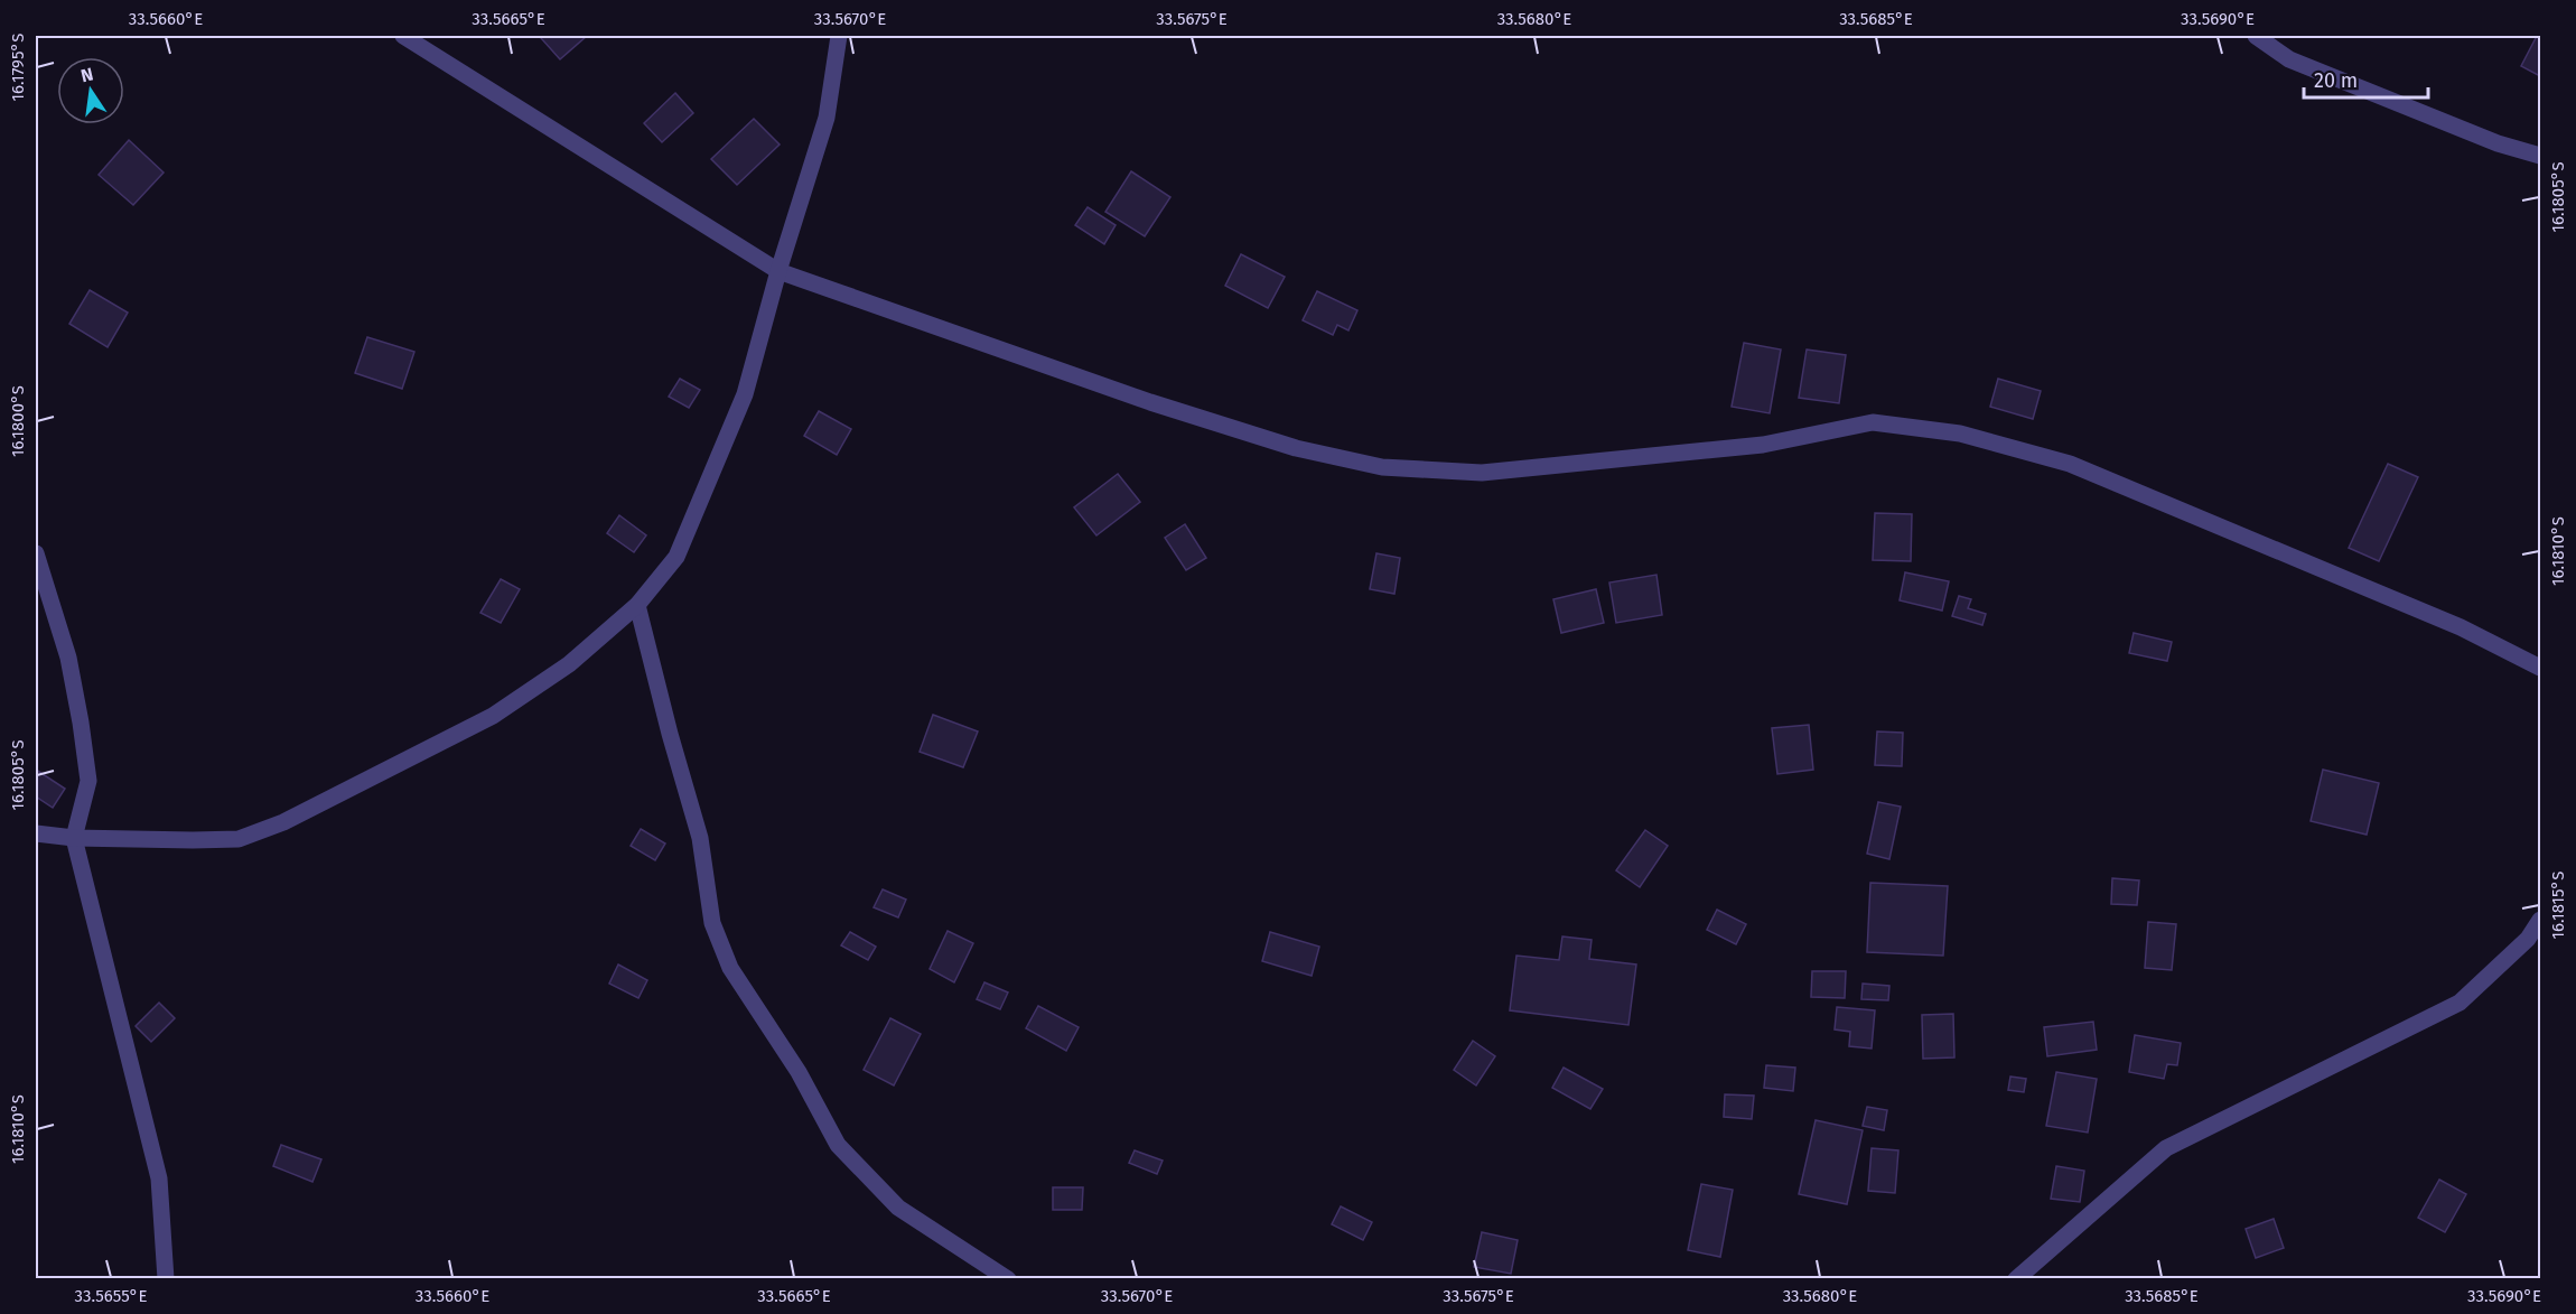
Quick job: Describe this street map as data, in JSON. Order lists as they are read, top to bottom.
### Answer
{
  "scale_bar": "20 m",
  "north": "top",
  "coordinates": [
    "33.5660°E",
    "33.5665°E",
    "33.5670°E",
    "33.5675°E",
    "33.5680°E",
    "33.5685°E",
    "33.5690°E",
    "16.1795°S",
    "16.1805°S",
    "16.1800°S",
    "16.1810°S",
    "16.1815°S",
    "33.5655°E"
  ]
}
